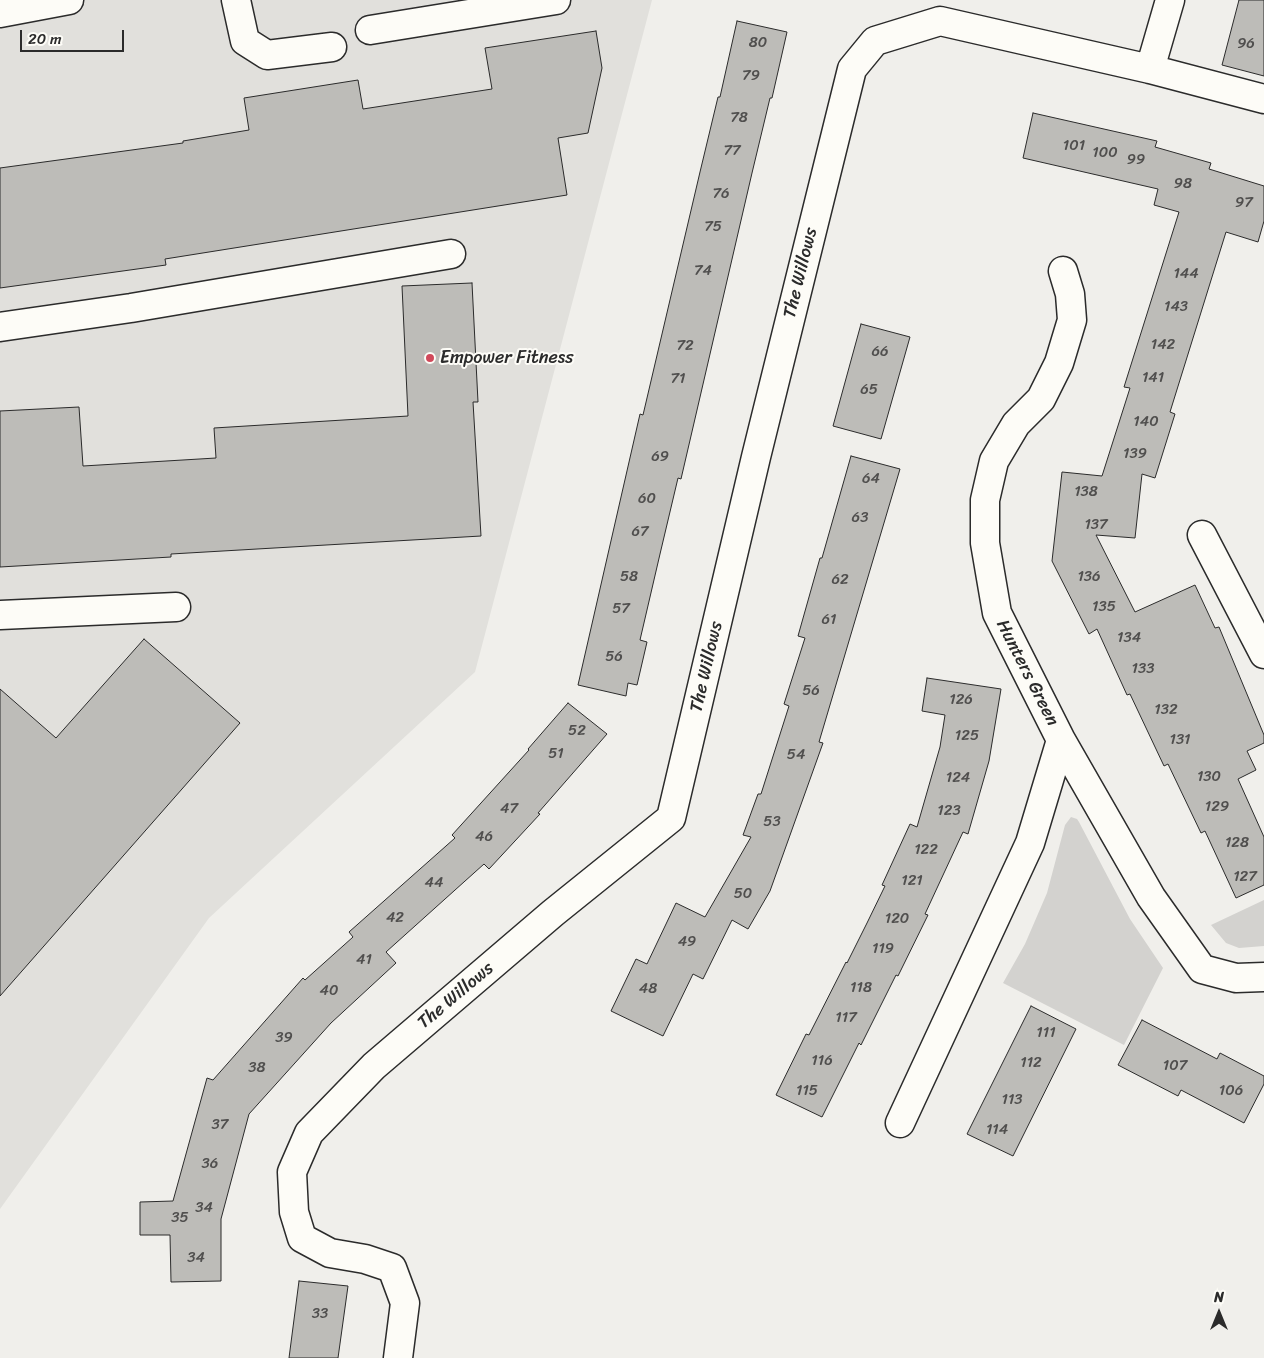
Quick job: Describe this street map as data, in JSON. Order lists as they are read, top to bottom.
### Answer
{
  "streets": {
    "street": ["The Willows", "Hunters Green"]
  },
  "places": ["Empower Fitness"],
  "house_numbers": [
    "80",
    "96",
    "79",
    "78",
    "101",
    "77",
    "100",
    "99",
    "98",
    "76",
    "97",
    "75",
    "74",
    "144",
    "143",
    "142",
    "72",
    "66",
    "141",
    "71",
    "65",
    "140",
    "139",
    "69",
    "64",
    "138",
    "60",
    "63",
    "137",
    "67",
    "58",
    "136",
    "62",
    "135",
    "57",
    "61",
    "134",
    "56",
    "133",
    "56",
    "126",
    "132",
    "52",
    "125",
    "131",
    "51",
    "54",
    "130",
    "124",
    "129",
    "47",
    "123",
    "53",
    "46",
    "128",
    "122",
    "127",
    "121",
    "44",
    "50",
    "42",
    "120",
    "49",
    "119",
    "41",
    "118",
    "48",
    "40",
    "117",
    "111",
    "39",
    "116",
    "112",
    "107",
    "38",
    "115",
    "106",
    "113",
    "37",
    "114",
    "36",
    "34",
    "35",
    "34",
    "33"
  ],
  "scale_bar": "20 m",
  "north": "top"
}
